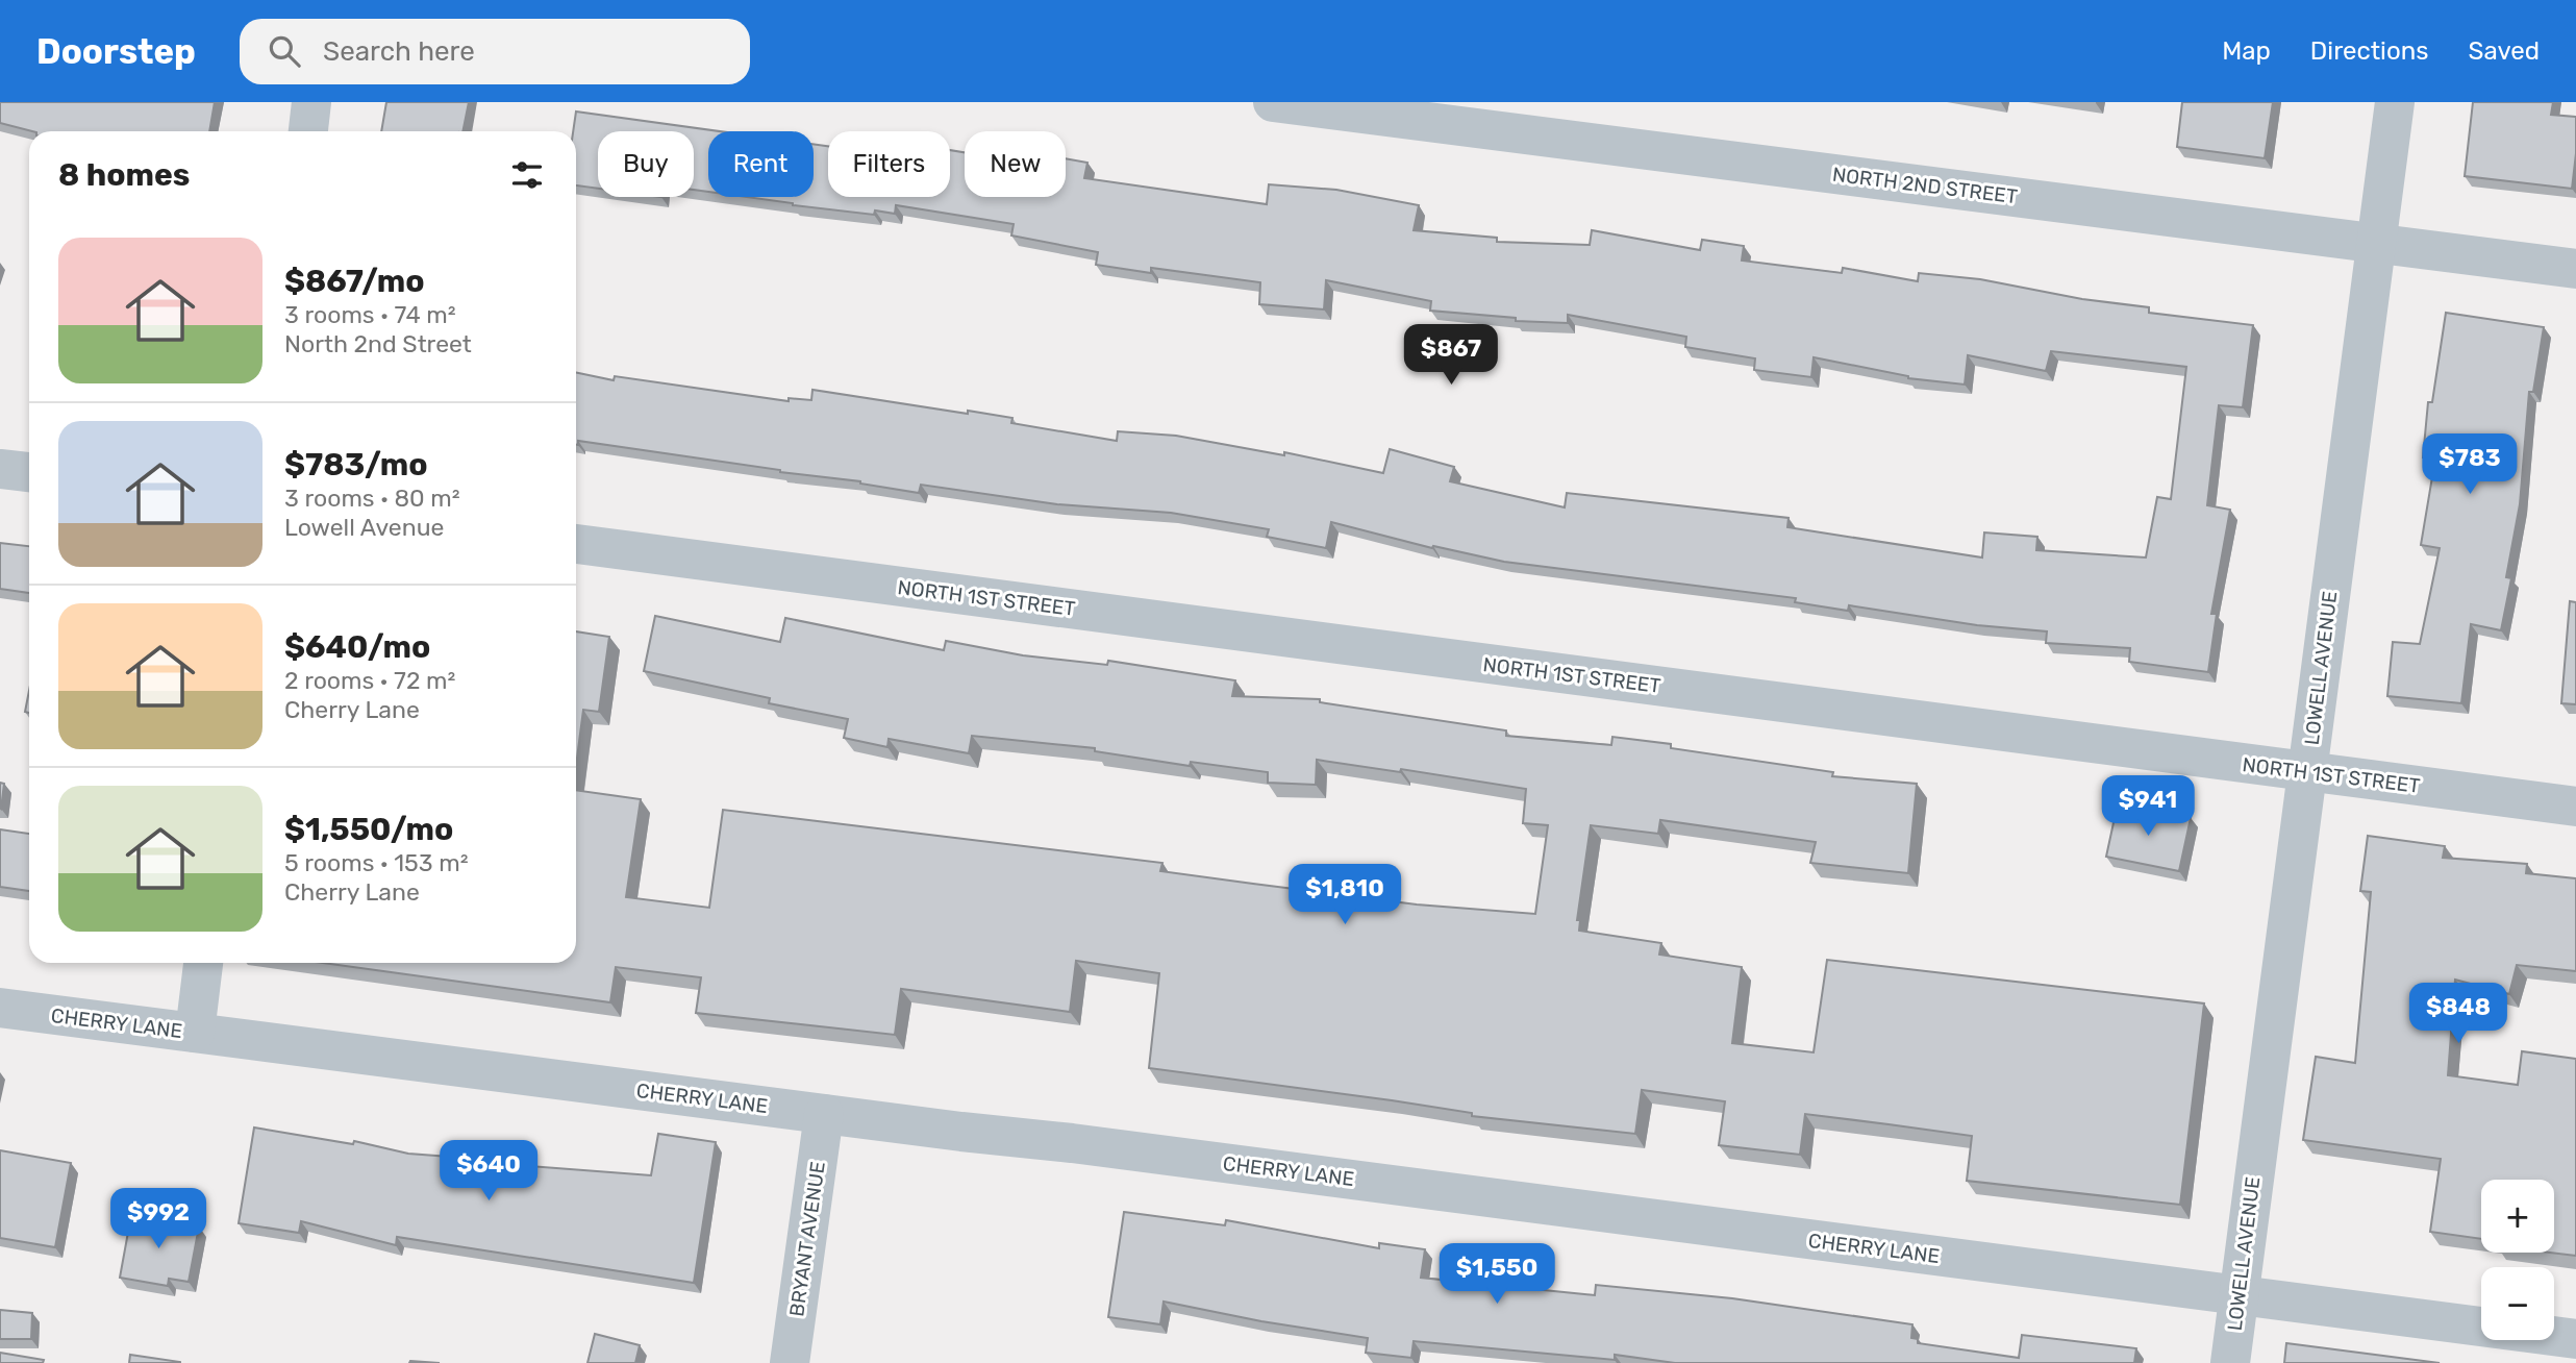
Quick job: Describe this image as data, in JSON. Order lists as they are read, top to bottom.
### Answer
{
  "streets": {
    "street": [
      "NORTH 2ND STREET",
      "NORTH 1ST STREET",
      "LOWELL AVENUE",
      "CHERRY LANE",
      "BRYANT AVENUE"
    ]
  },
  "crossings": [
    ["NORTH 2ND STREET", "LOWELL AVENUE"],
    ["NORTH 1ST STREET", "LOWELL AVENUE"],
    ["LOWELL AVENUE", "CHERRY LANE"],
    ["CHERRY LANE", "BRYANT AVENUE"]
  ],
  "page": {
    "header": "Doorstep",
    "search": "Search here",
    "nav": ["Map", "Directions", "Saved"],
    "chip": [
      "Buy",
      "Rent",
      "Filters",
      "New"
    ],
    "heading": "8 homes",
    "list": [
      {
        "name": "$867/mo",
        "note": "3 rooms · 74 m² · North 2nd Street"
      },
      {
        "name": "$783/mo",
        "note": "3 rooms · 80 m² · Lowell Avenue"
      },
      {
        "name": "$640/mo",
        "note": "2 rooms · 72 m² · Cherry Lane"
      },
      {
        "name": "$1,550/mo",
        "note": "5 rooms · 153 m² · Cherry Lane"
      }
    ],
    "price": [
      "$867",
      "$783",
      "$941",
      "$1,810",
      "$848",
      "$640",
      "$992",
      "$1,550"
    ],
    "map_buttons": ["+", "−"]
  }
}
